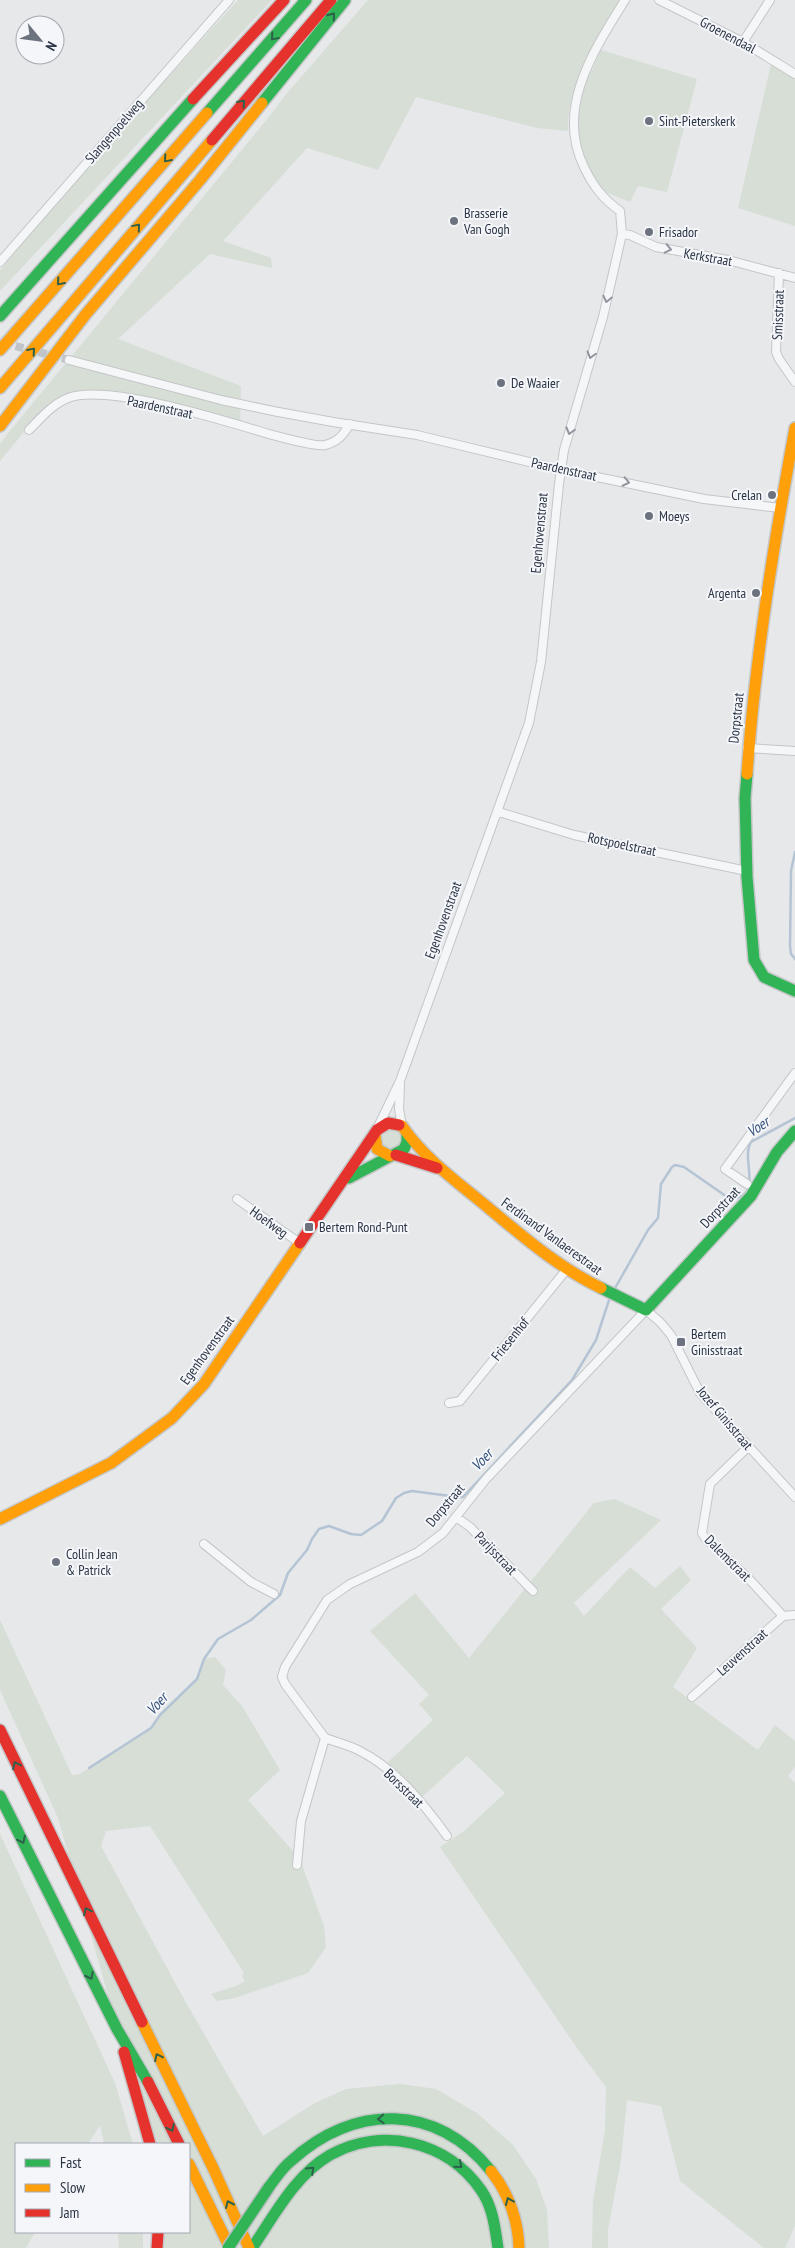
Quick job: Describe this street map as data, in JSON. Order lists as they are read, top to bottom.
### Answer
{
  "streets": {
    "main road": ["Egenhovenstraat", "Dorpstraat", "Ferdinand Vanlaerestraat"],
    "street": [
      "Groenendaal",
      "Slangenpoelweg",
      "Kerkstraat",
      "Smisstraat",
      "Paardenstraat",
      "Rotspoelstraat",
      "Hoefweg",
      "Friesenhof",
      "Jozef Ginisstraat",
      "Parijsstraat",
      "Dalemstraat",
      "Leuvenstraat",
      "Borsstraat"
    ]
  },
  "crossings": [
    ["Kerkstraat", "Smisstraat"],
    ["Kerkstraat", "Egenhovenstraat"],
    ["Paardenstraat", "Egenhovenstraat"],
    ["Paardenstraat", "Dorpstraat"],
    ["Egenhovenstraat", "Rotspoelstraat"],
    ["Egenhovenstraat", "Hoefweg"],
    ["Egenhovenstraat", "Ferdinand Vanlaerestraat"],
    ["Dorpstraat", "Rotspoelstraat"],
    ["Dorpstraat", "Ferdinand Vanlaerestraat"],
    ["Dorpstraat", "Jozef Ginisstraat"],
    ["Dorpstraat", "Parijsstraat"],
    ["Dorpstraat", "Borsstraat"],
    ["Ferdinand Vanlaerestraat", "Friesenhof"],
    ["Ferdinand Vanlaerestraat", "Jozef Ginisstraat"],
    ["Jozef Ginisstraat", "Dalemstraat"],
    ["Dalemstraat", "Leuvenstraat"]
  ],
  "one_way": ["Kerkstraat"],
  "water": ["Voer"],
  "places": {
    "other": [
      "Sint-Pieterskerk",
      "Brasserie Van Gogh",
      "Frisador",
      "De Waaier",
      "Crelan",
      "Moeys",
      "Argenta",
      "Collin Jean & Patrick"
    ],
    "transit": ["Bertem Rond-Punt", "Bertem Ginisstraat"]
  },
  "legend": ["Fast", "Slow", "Jam"],
  "north": "bottom right"
}
